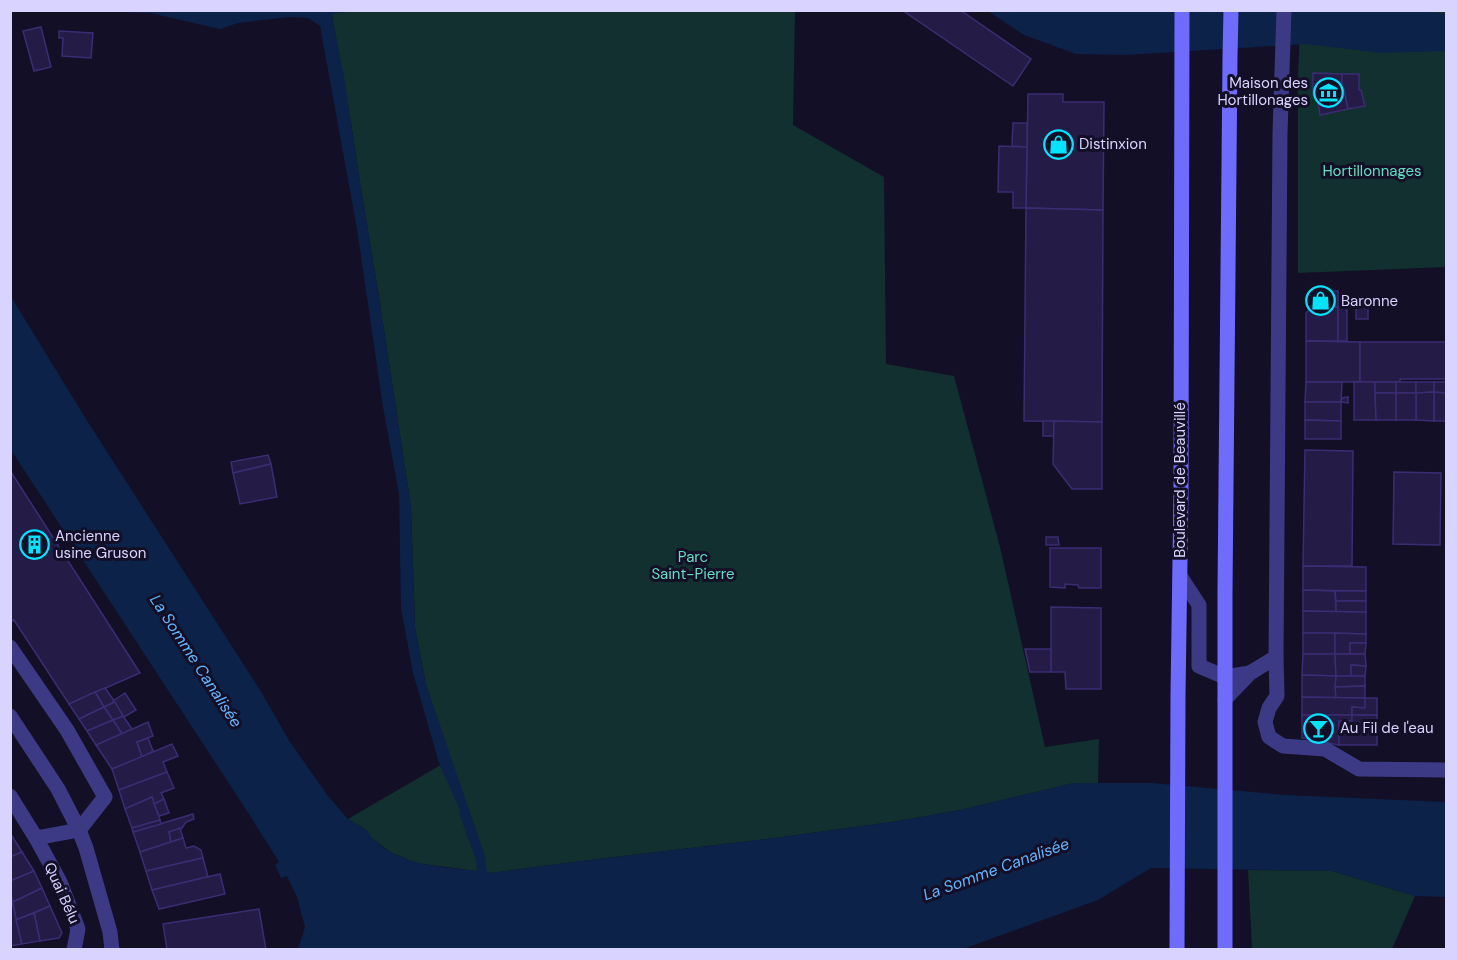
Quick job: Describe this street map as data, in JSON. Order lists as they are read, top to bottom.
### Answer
{
  "streets": {
    "main road": ["Boulevard de Beauvillé"],
    "street": ["Quai Bélu"]
  },
  "water": ["La Somme Canalisée"],
  "parks": ["Hortillonnages", "Parc Saint-Pierre"],
  "places": {
    "museum": ["Maison des Hortillonages"],
    "shop": ["Distinxion", "Baronne"],
    "building": ["Ancienne usine Gruson"],
    "bar": ["Au Fil de l'eau"]
  }
}
